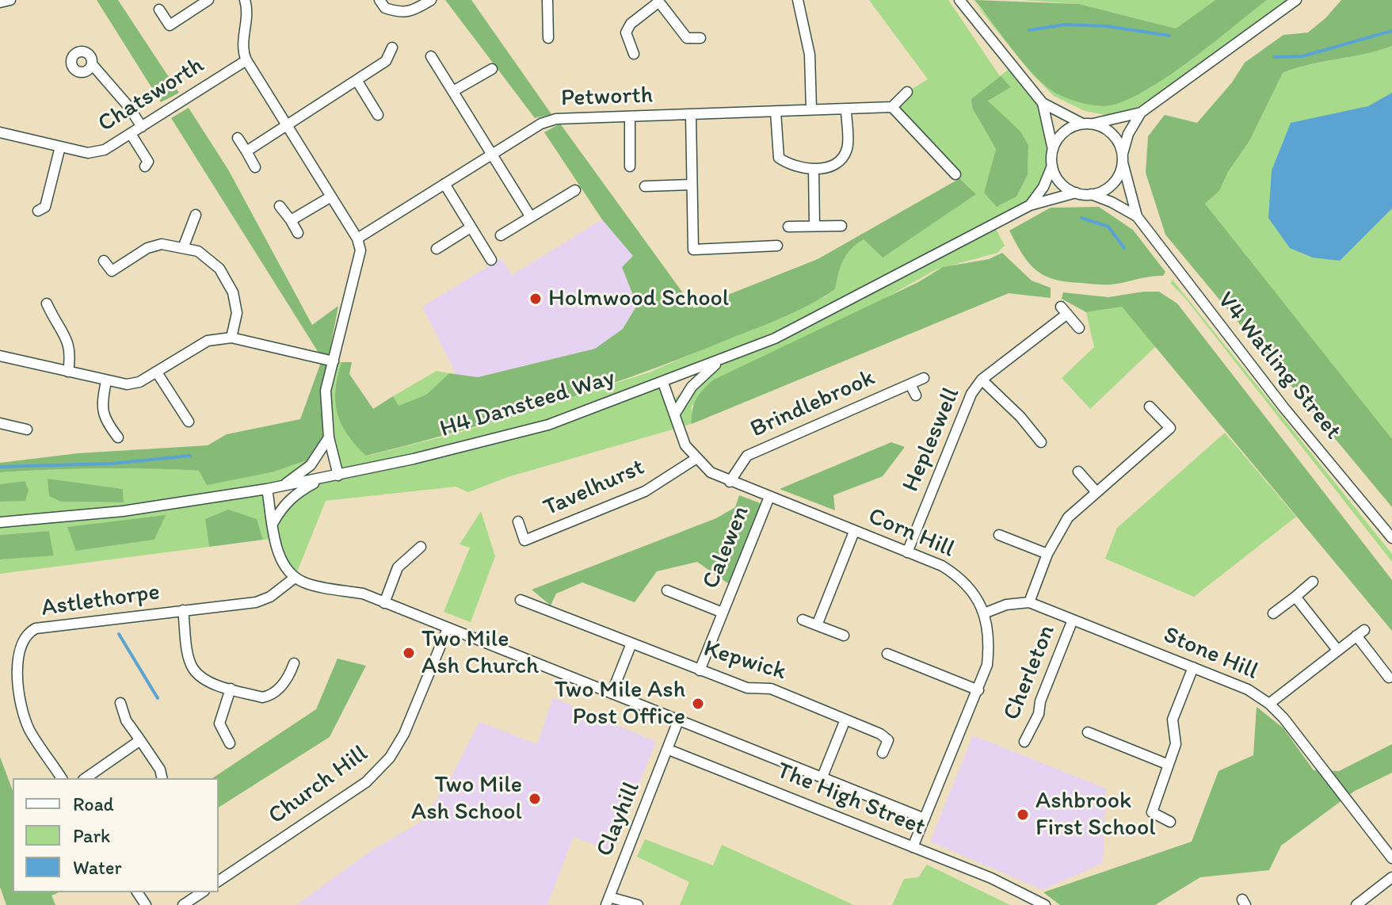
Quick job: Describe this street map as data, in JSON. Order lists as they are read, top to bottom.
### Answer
{
  "streets": {
    "street": [
      "Chatsworth",
      "Petworth",
      "V4 Watling Street",
      "H4 Dansteed Way",
      "Brindlebrook",
      "Hepleswell",
      "Tavelhurst",
      "Corn Hill",
      "Calewen",
      "Astlethorpe",
      "Stone Hill",
      "Kepwick",
      "Cherleton",
      "Church Hill",
      "The High Street",
      "Clayhill"
    ]
  },
  "crossings": [
    ["V4 Watling Street", "H4 Dansteed Way"],
    ["H4 Dansteed Way", "Corn Hill"],
    ["Brindlebrook", "Corn Hill"],
    ["Hepleswell", "Corn Hill"],
    ["Tavelhurst", "Corn Hill"],
    ["Corn Hill", "Calewen"],
    ["Corn Hill", "The High Street"],
    ["Calewen", "Kepwick"],
    ["Astlethorpe", "The High Street"],
    ["Stone Hill", "Cherleton"],
    ["Church Hill", "The High Street"],
    ["The High Street", "Clayhill"]
  ],
  "places": [
    "Holmwood School",
    "Two Mile Ash Church",
    "Two Mile Ash Post Office",
    "Two Mile Ash School",
    "Ashbrook First School"
  ],
  "legend": ["Road", "Park", "Water"]
}
